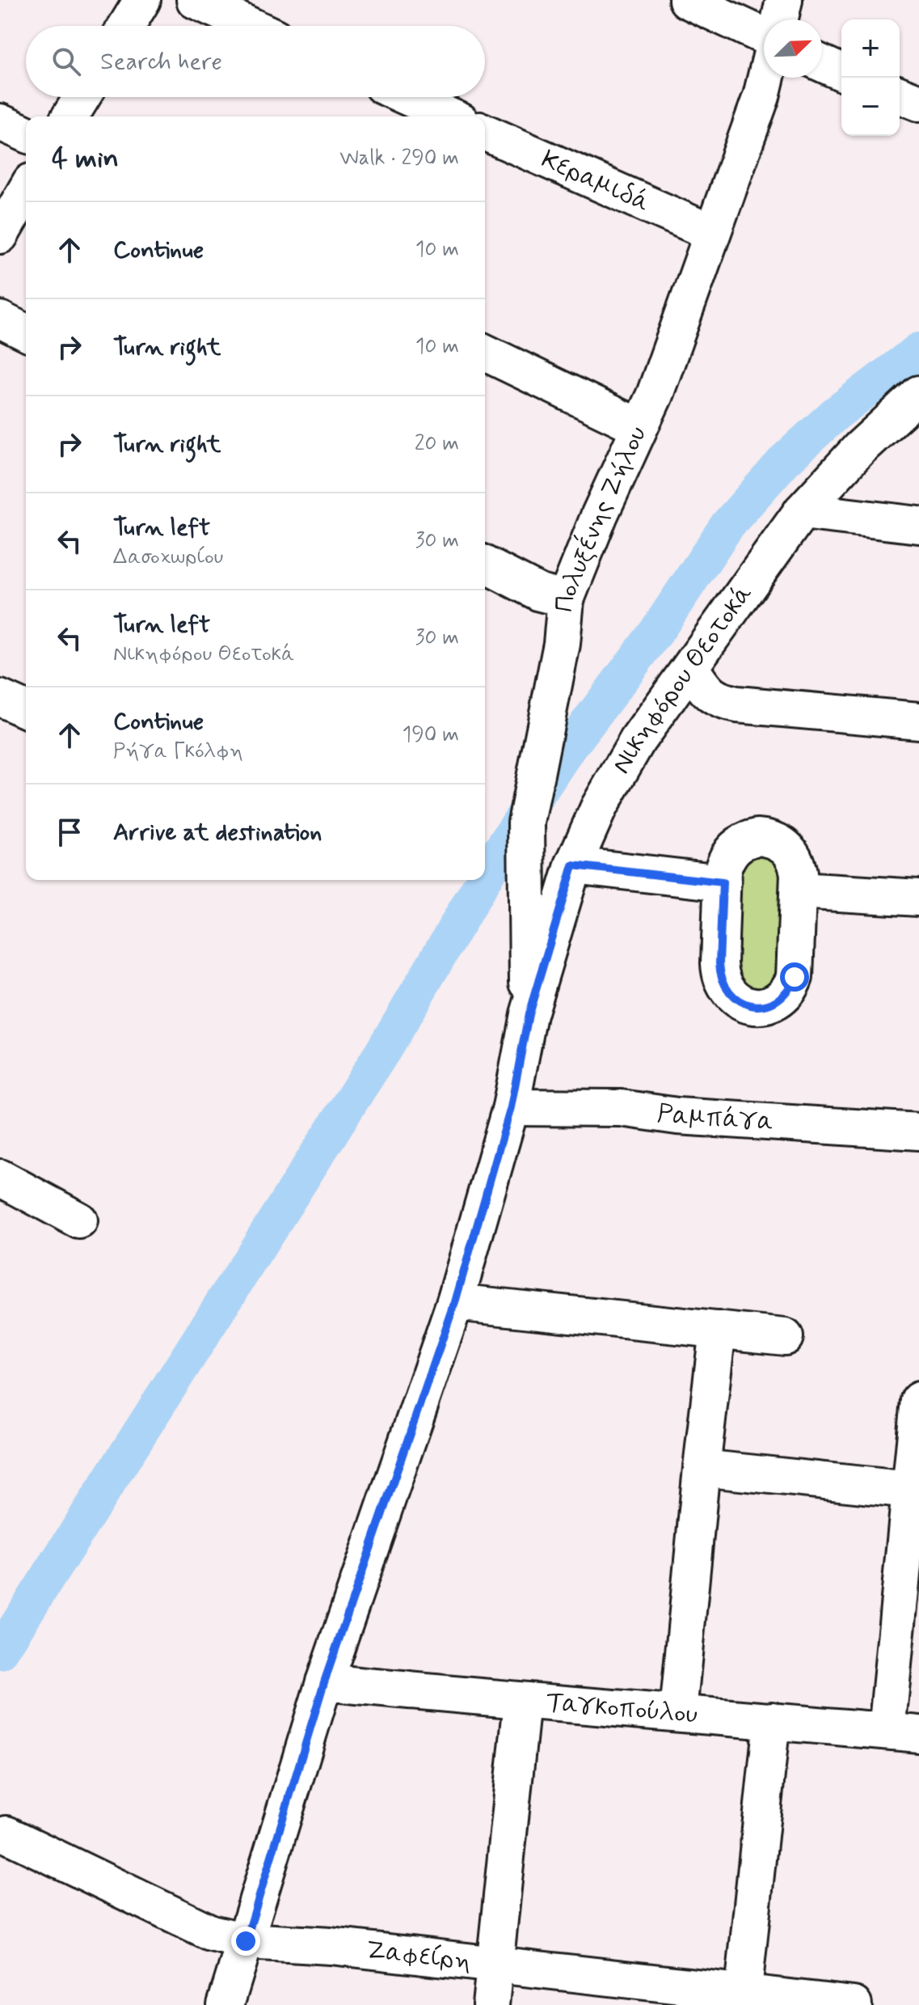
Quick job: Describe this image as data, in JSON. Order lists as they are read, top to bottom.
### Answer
{
  "streets": {
    "street": [
      "Κεραμιδά",
      "Πολυξένης Ζήλου",
      "Νικηφόρου Θεοτοκά",
      "Ραμπάγα",
      "Ταγκοπούλου",
      "Ζαφείρη"
    ]
  },
  "crossings": [
    ["Κεραμιδά", "Πολυξένης Ζήλου"],
    ["Πολυξένης Ζήλου", "Νικηφόρου Θεοτοκά"]
  ],
  "north": "top right",
  "page": {
    "map_buttons": ["+", "−"],
    "search": "Search here",
    "heading": ["4 min", "Walk · 290 m"],
    "list": [
      ["Continue", "10 m"],
      ["Turn right", "10 m"],
      ["Turn right", "20 m"],
      ["Turn left", "Δασοχωρίου", "30 m"],
      ["Turn left", "Νικηφόρου Θεοτοκά", "30 m"],
      ["Continue", "Ρήγα Γκόλφη", "190 m"],
      "Arrive at destination"
    ]
  }
}
